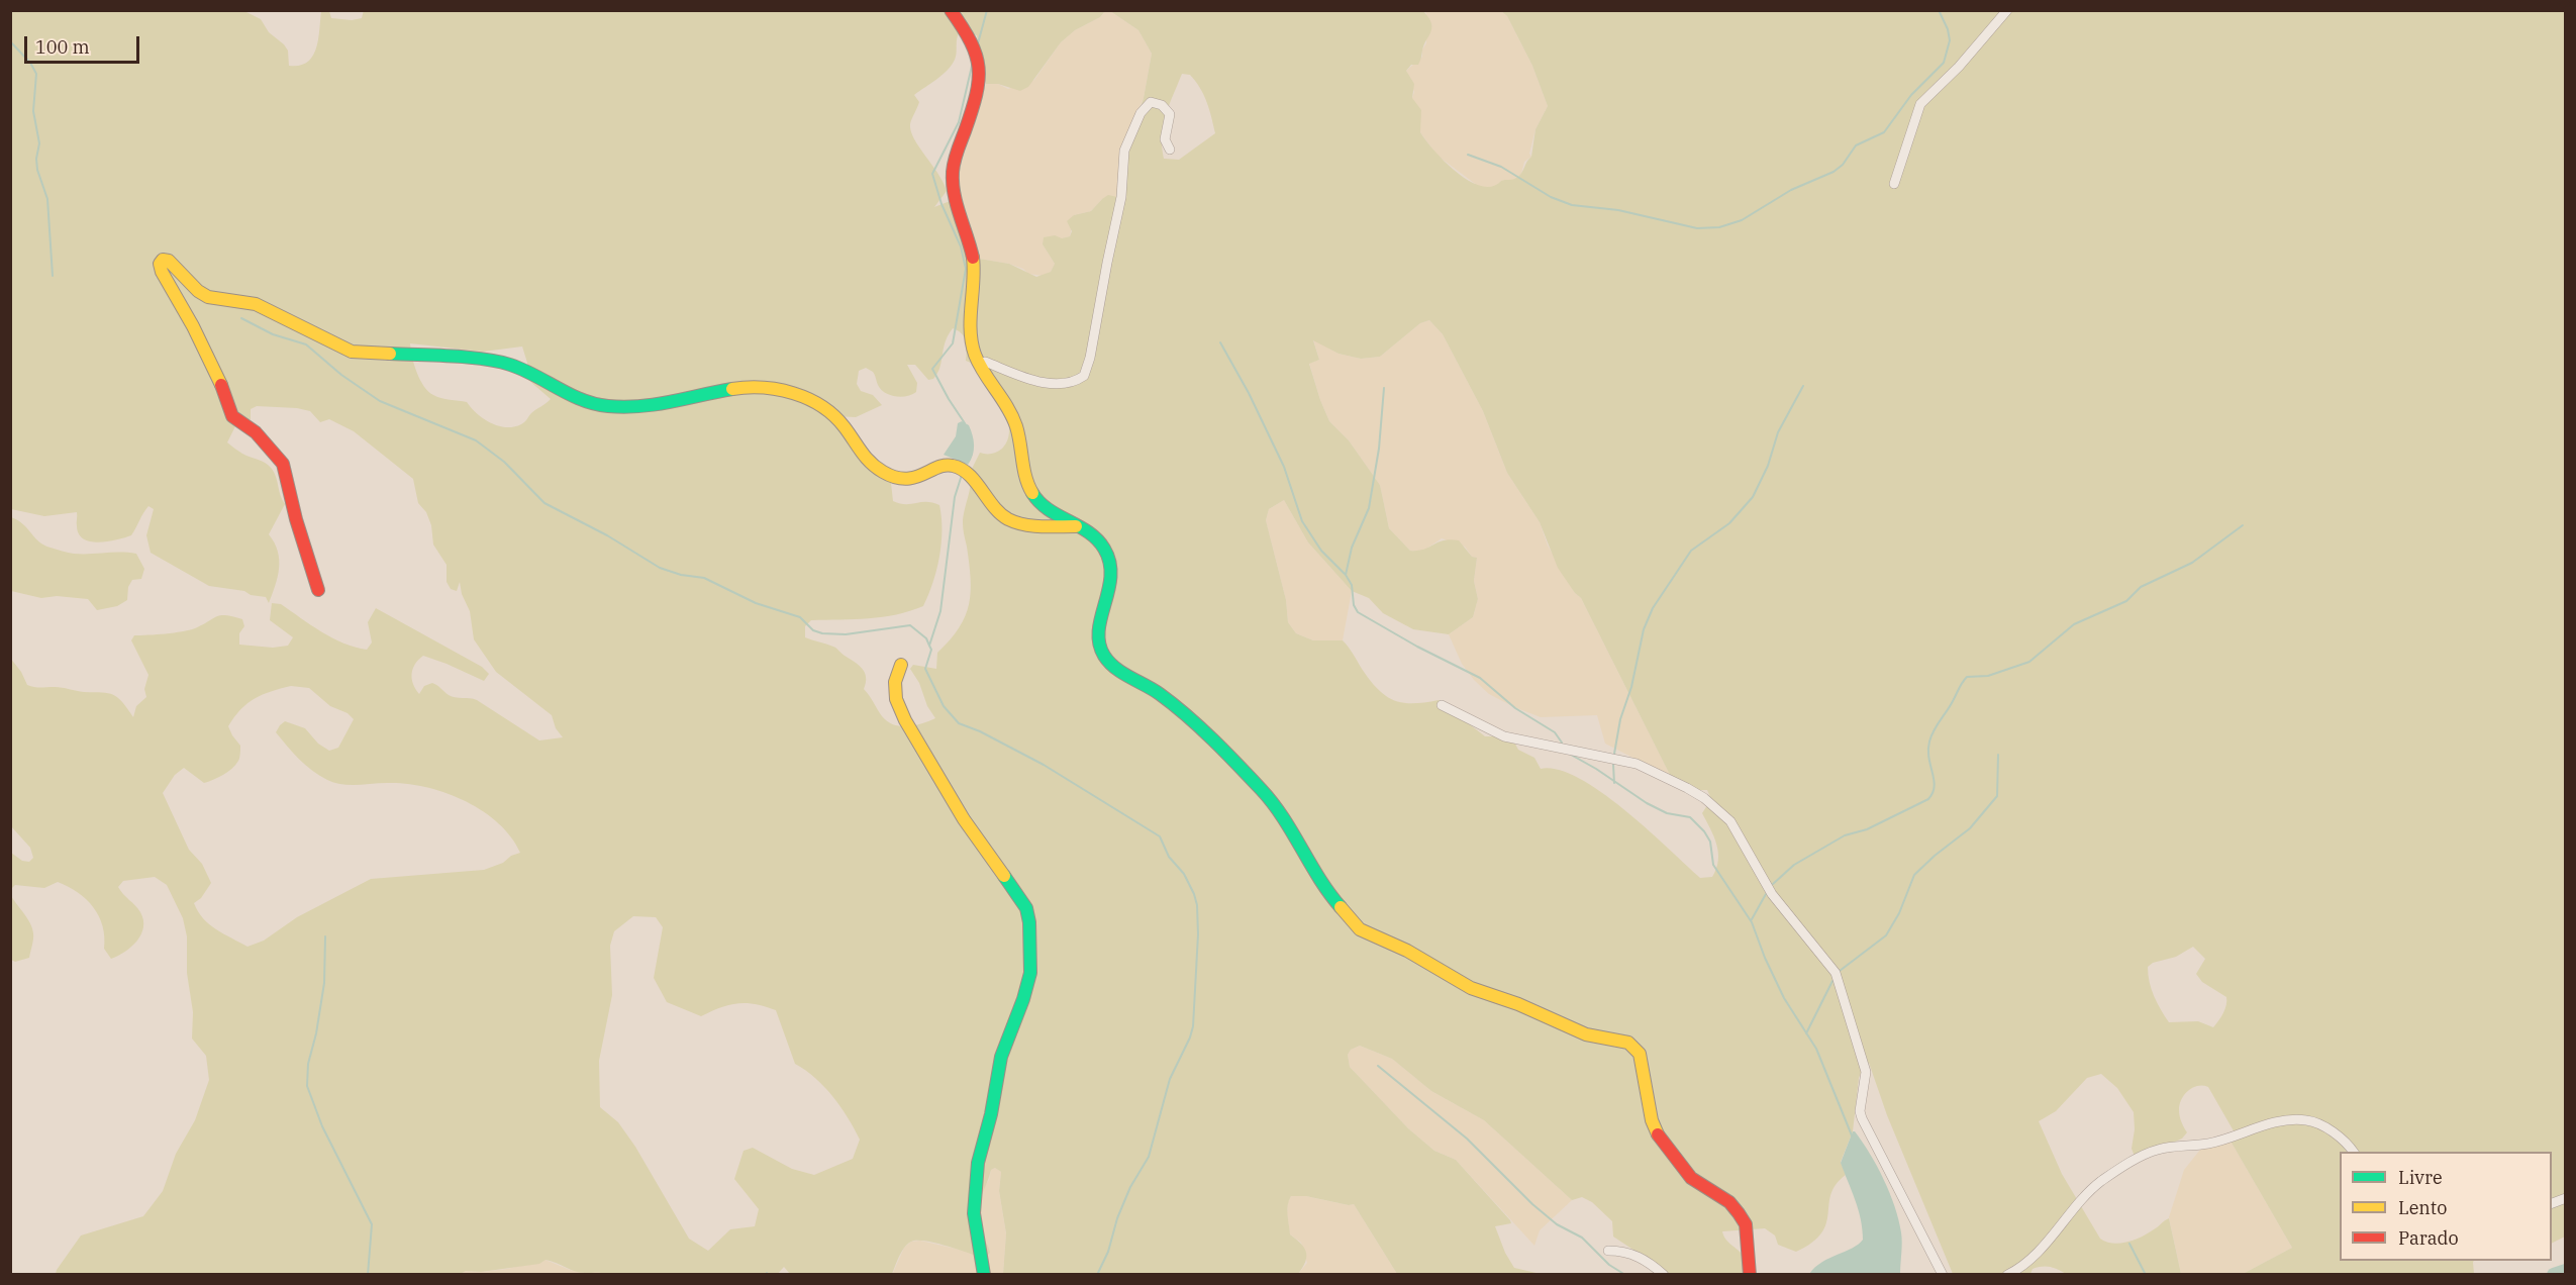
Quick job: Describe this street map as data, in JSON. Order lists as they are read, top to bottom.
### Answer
{
  "legend": ["Livre", "Lento", "Parado"],
  "scale_bar": "100 m"
}
